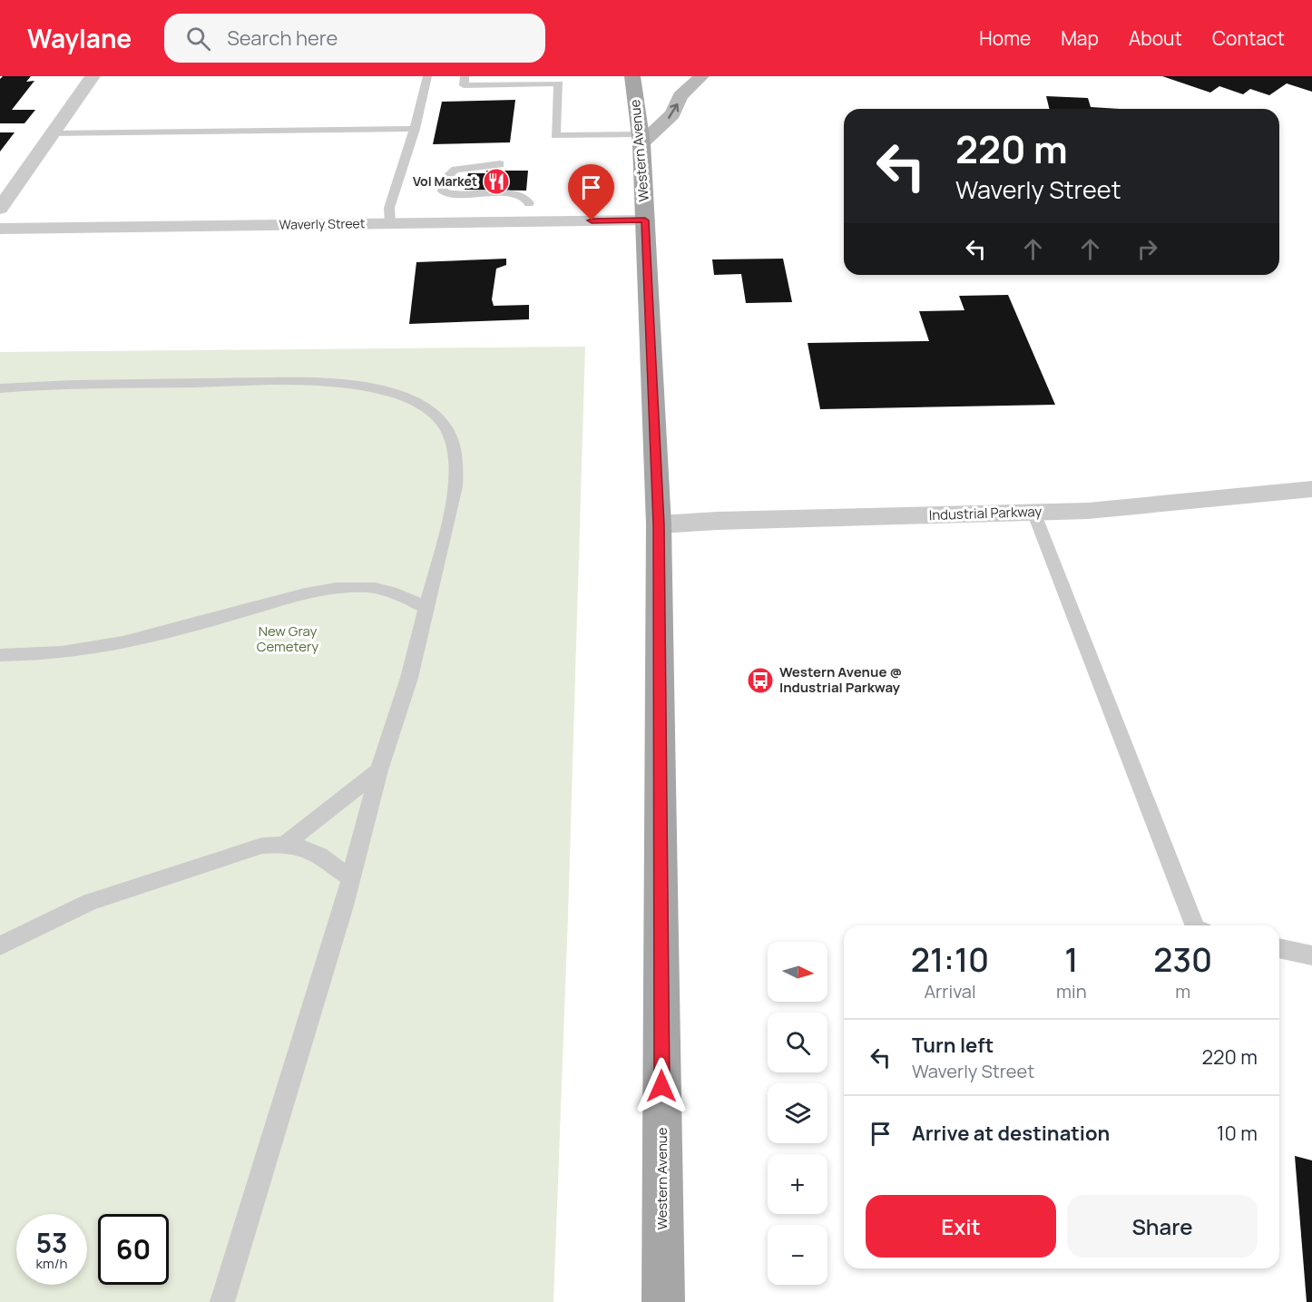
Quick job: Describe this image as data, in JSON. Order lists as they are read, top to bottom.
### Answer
{
  "streets": {
    "main road": ["Western Avenue"],
    "street": ["Waverly Street", "Industrial Parkway"]
  },
  "crossings": [
    ["Western Avenue", "Waverly Street"],
    ["Western Avenue", "Industrial Parkway"]
  ],
  "parks": ["New Gray Cemetery"],
  "places": {
    "restaurant": ["Vol Market"],
    "bus stop": ["Western Avenue @ Industrial Parkway"]
  },
  "north": "right",
  "page": {
    "header": "Waylane",
    "search": "Search here",
    "nav": [
      "Home",
      "Map",
      "About",
      "Contact"
    ],
    "turn": ["220 m", "Waverly Street"],
    "eta": [
      "21:10",
      "Arrival",
      "1",
      "min",
      "230",
      "m"
    ],
    "map_buttons": ["+", "−"],
    "list": [
      {
        "name": "Turn left",
        "note": "Waverly Street",
        "value": "220 m"
      },
      {
        "name": "Arrive at destination",
        "value": "10 m"
      }
    ],
    "buttons": ["Exit", "Share"],
    "speed": "53 km/h",
    "limit": "60"
  }
}
